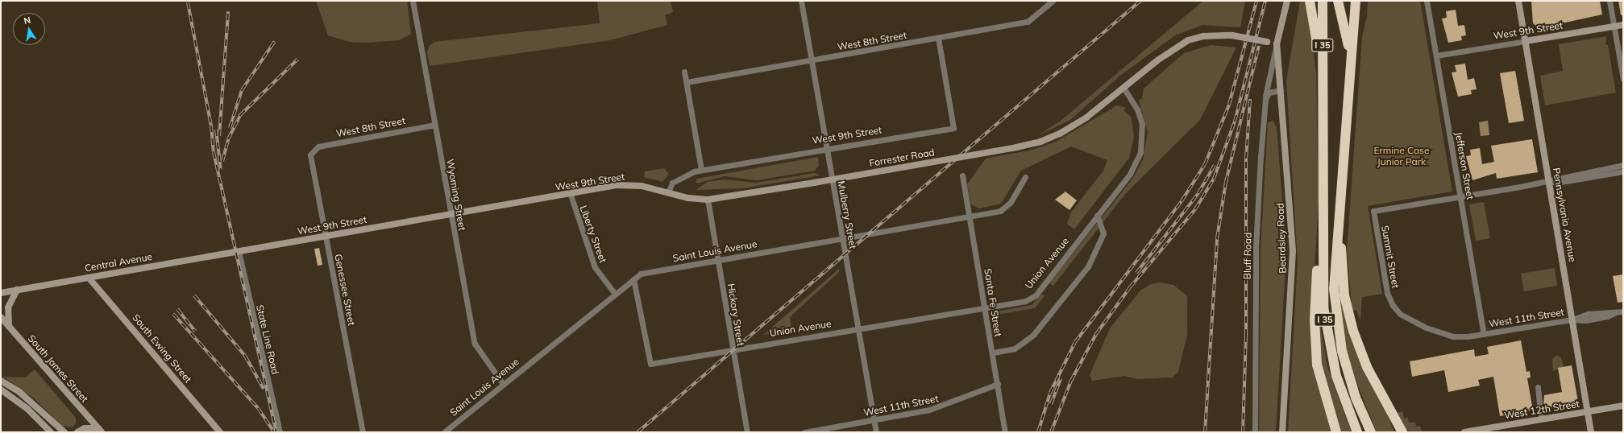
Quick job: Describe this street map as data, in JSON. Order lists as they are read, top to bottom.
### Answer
{
  "streets": {
    "highway": ["I 35"],
    "street": [
      "West 9th Street",
      "West 8th Street",
      "Forrester Road",
      "Jefferson Street",
      "Wyoming Street",
      "Mulberry Street",
      "Pennsylvania Avenue",
      "Liberty Street",
      "Beardsley Road",
      "Saint Louis Avenue",
      "Bluff Road",
      "Summit Street",
      "Central Avenue",
      "Union Avenue",
      "Genessee Street",
      "Santa Fe Street",
      "Hickory Street",
      "West 11th Street",
      "State Line Road",
      "South Ewing Street",
      "South James Street",
      "West 12th Street"
    ]
  },
  "crossings": [
    ["West 9th Street", "West 8th Street"],
    ["West 9th Street", "Forrester Road"],
    ["West 9th Street", "Jefferson Street"],
    ["West 9th Street", "Wyoming Street"],
    ["West 9th Street", "Mulberry Street"],
    ["West 9th Street", "Pennsylvania Avenue"],
    ["West 9th Street", "Liberty Street"],
    ["West 9th Street", "Central Avenue"],
    ["West 9th Street", "Genessee Street"],
    ["West 9th Street", "State Line Road"],
    ["West 8th Street", "Wyoming Street"],
    ["West 8th Street", "Mulberry Street"],
    ["West 8th Street", "Genessee Street"],
    ["Forrester Road", "Union Avenue"],
    ["Forrester Road", "Hickory Street"],
    ["Jefferson Street", "Summit Street"],
    ["Jefferson Street", "West 11th Street"],
    ["Wyoming Street", "Saint Louis Avenue"],
    ["Mulberry Street", "Saint Louis Avenue"],
    ["Mulberry Street", "Union Avenue"],
    ["Mulberry Street", "West 11th Street"],
    ["Pennsylvania Avenue", "West 11th Street"],
    ["Pennsylvania Avenue", "West 12th Street"],
    ["Liberty Street", "Saint Louis Avenue"],
    ["Beardsley Road", "Bluff Road"],
    ["Saint Louis Avenue", "Union Avenue"],
    ["Saint Louis Avenue", "Santa Fe Street"],
    ["Saint Louis Avenue", "Hickory Street"],
    ["Summit Street", "West 11th Street"],
    ["Central Avenue", "State Line Road"],
    ["Central Avenue", "South Ewing Street"],
    ["Union Avenue", "Santa Fe Street"],
    ["Union Avenue", "Hickory Street"],
    ["Santa Fe Street", "West 11th Street"]
  ],
  "parks": ["Ermine Case Junior Park"],
  "north": "top"
}
